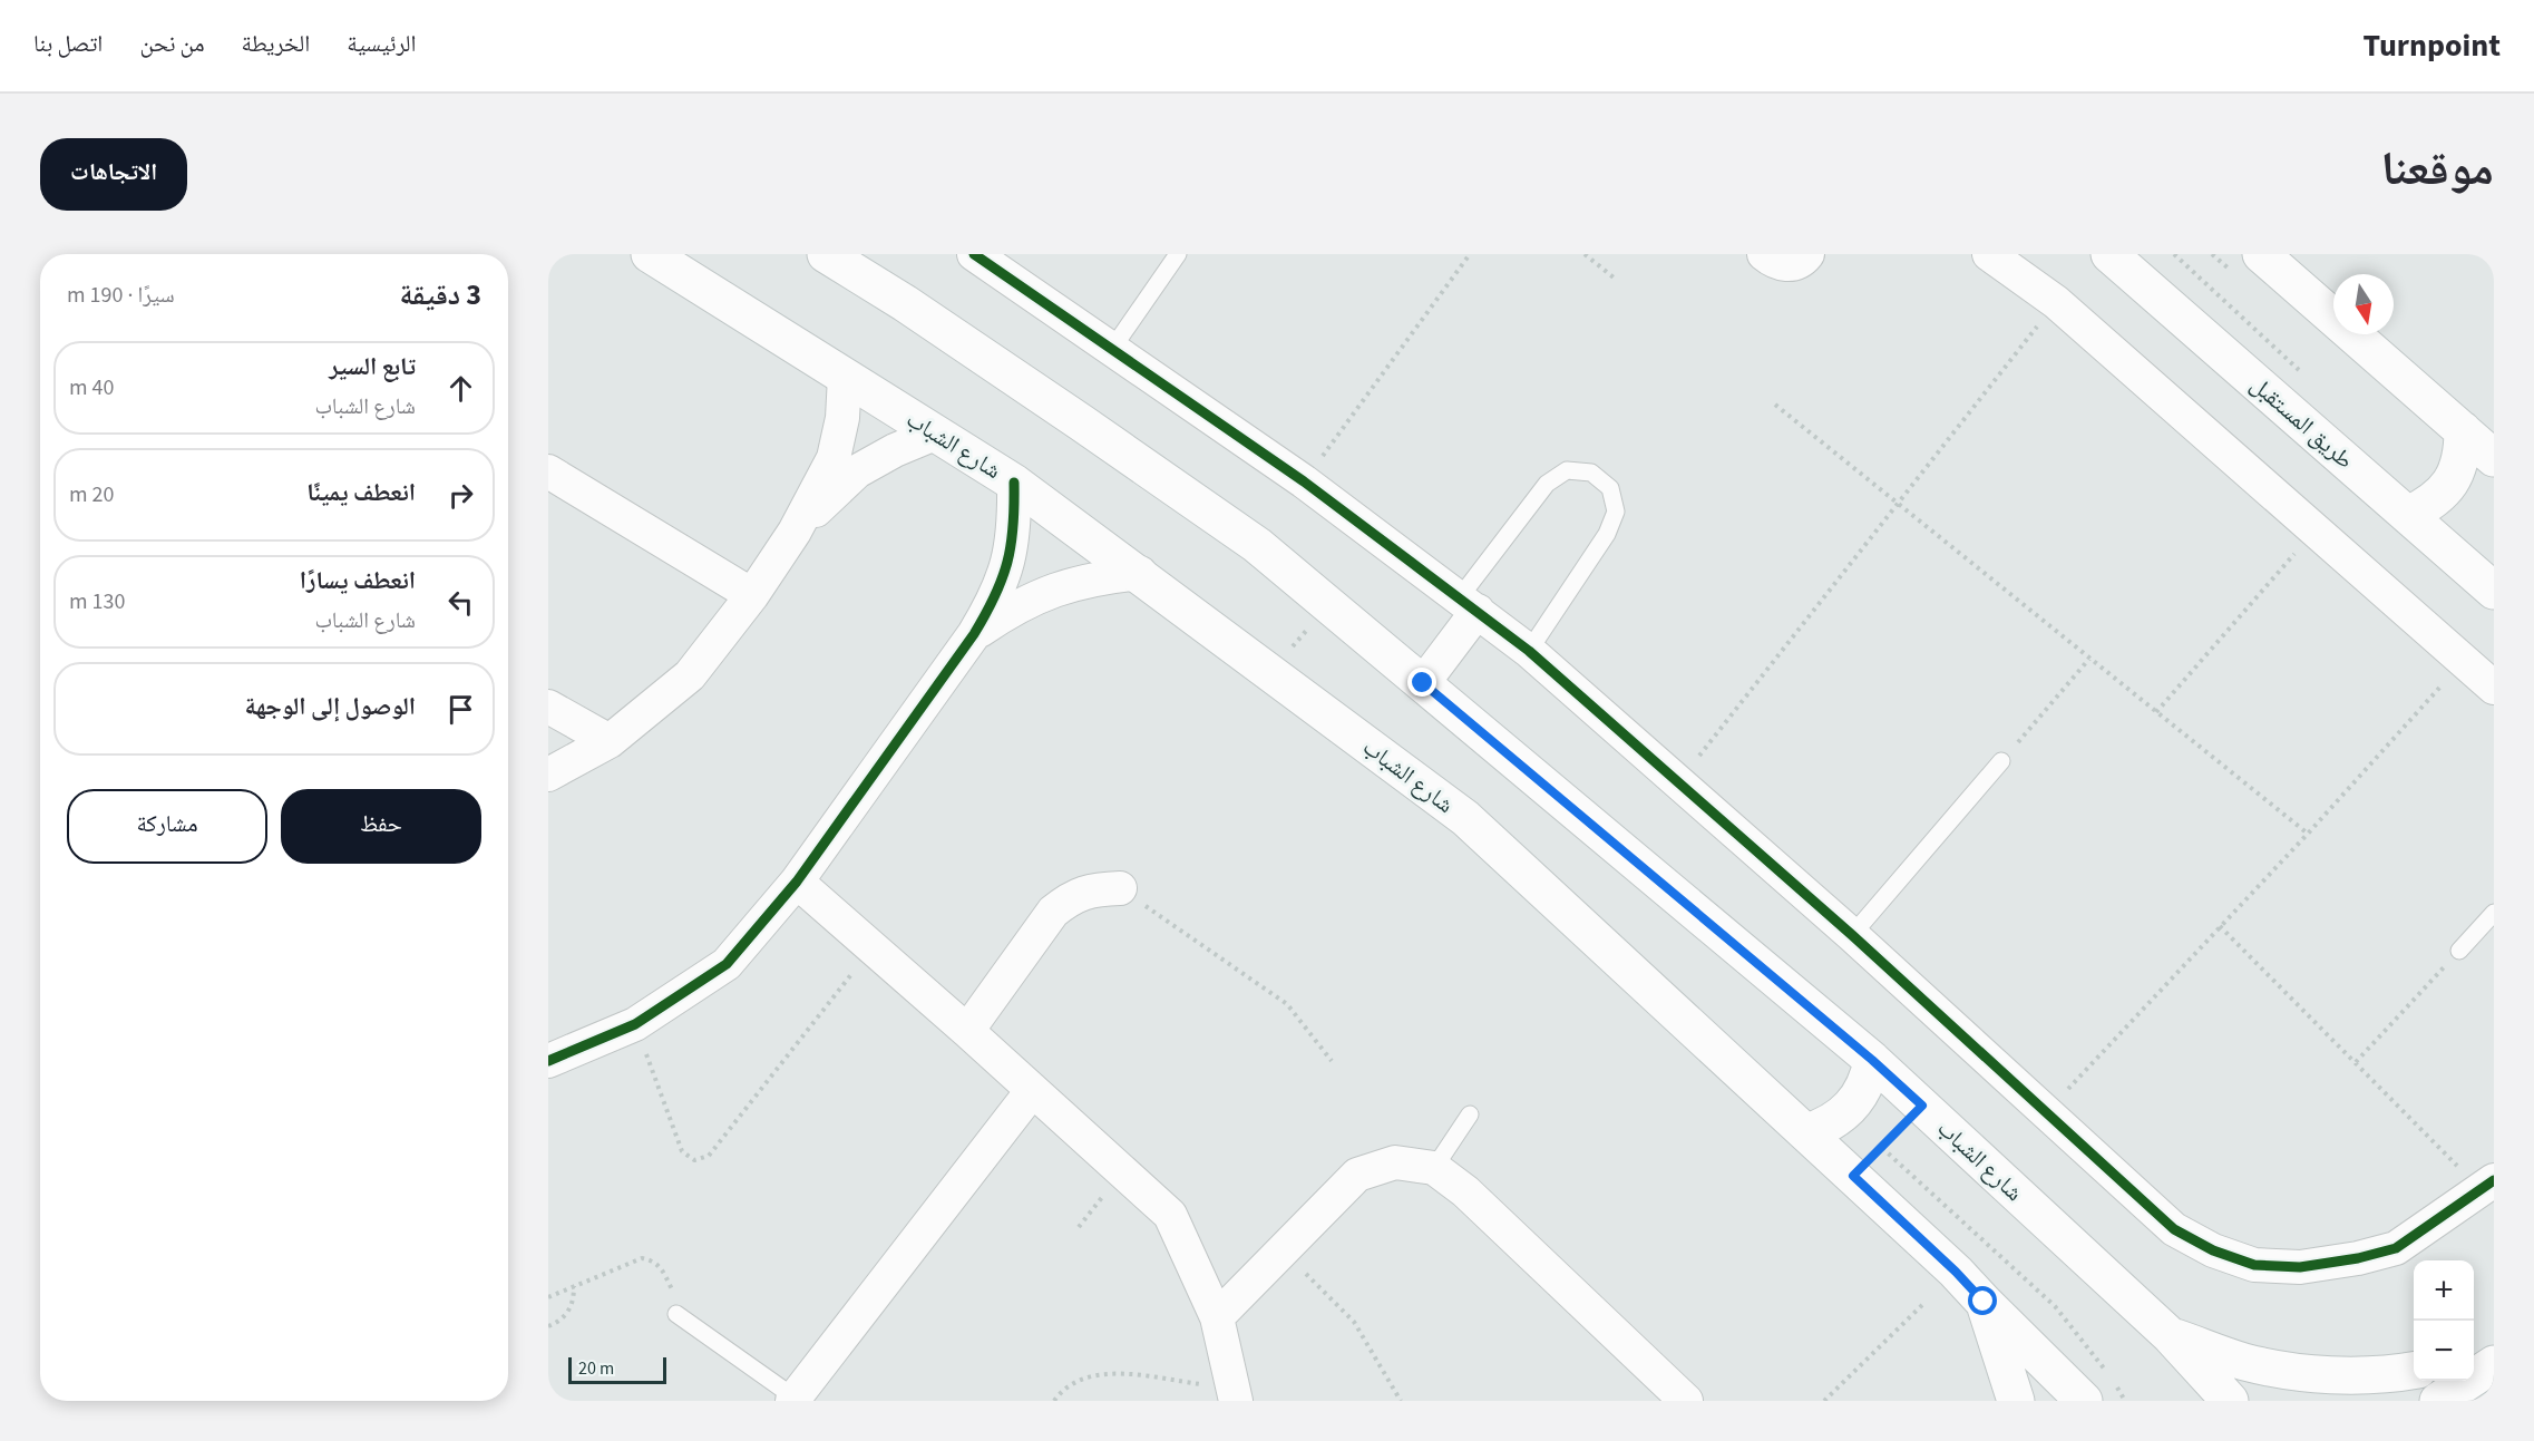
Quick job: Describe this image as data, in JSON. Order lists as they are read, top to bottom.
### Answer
{
  "streets": {
    "street": ["طريق المستقبل", "شارع الشباب"]
  },
  "scale_bar": "20 m",
  "north": "bottom",
  "page": {
    "header": "Turnpoint",
    "nav": [
      "الرئيسية",
      "الخريطة",
      "من نحن",
      "اتصل بنا"
    ],
    "title": "موقعنا",
    "buttons": [
      "الاتجاهات",
      ["حفظ", "مشاركة"]
    ],
    "heading": ["3 دقيقة", "سيرًا · 190 m"],
    "list": [
      ["تابع السير", "شارع الشباب", "40 m"],
      ["انعطف يمينًا", "20 m"],
      ["انعطف يسارًا", "شارع الشباب", "130 m"],
      "الوصول إلى الوجهة"
    ],
    "map_buttons": ["+", "−"],
    "scale": "20 m"
  }
}
